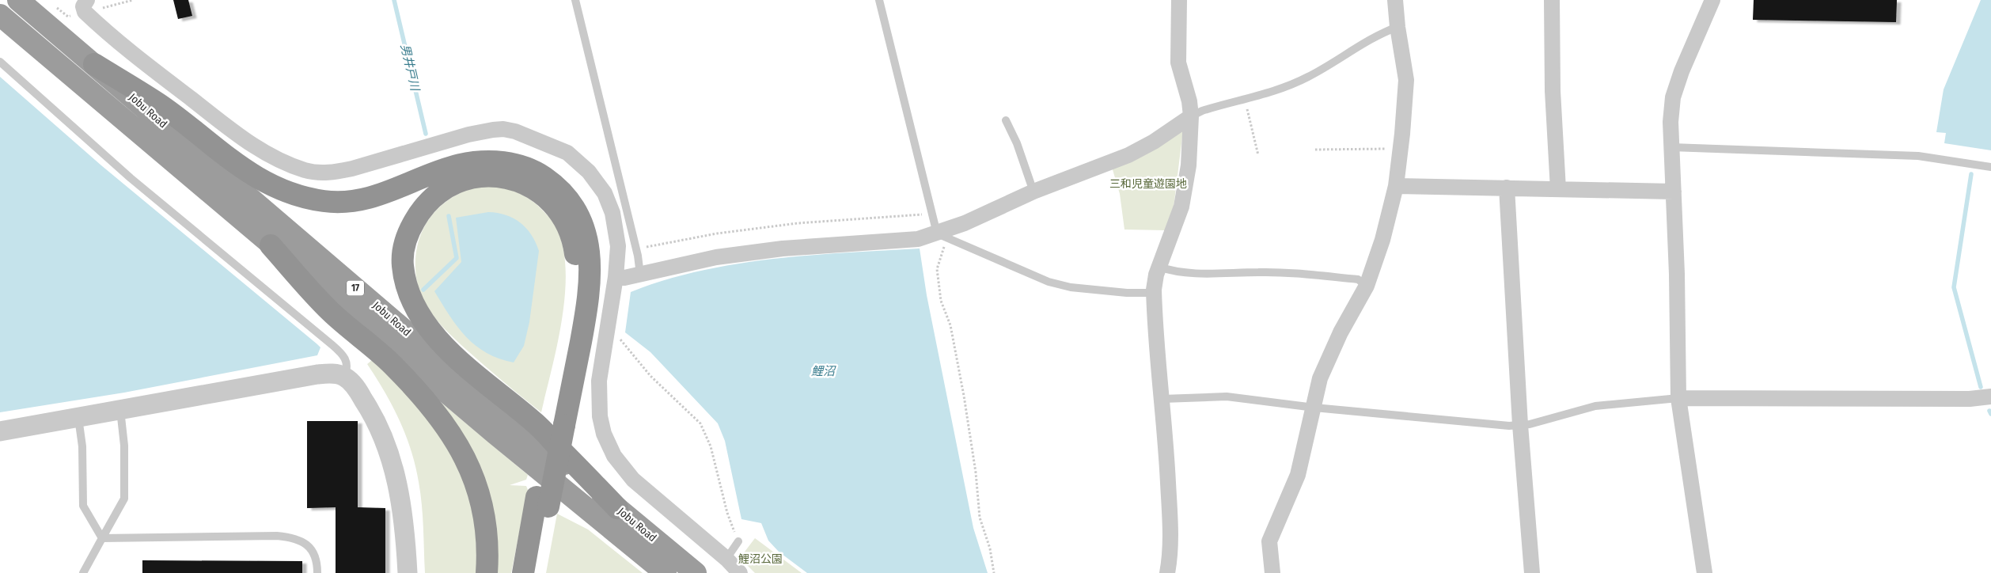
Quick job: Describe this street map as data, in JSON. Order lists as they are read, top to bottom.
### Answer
{
  "streets": {
    "highway": ["Jobu Road", "17"]
  },
  "water": ["男井戸川", "鯉沼"],
  "parks": ["三和児童遊園地", "鯉沼公園"]
}
